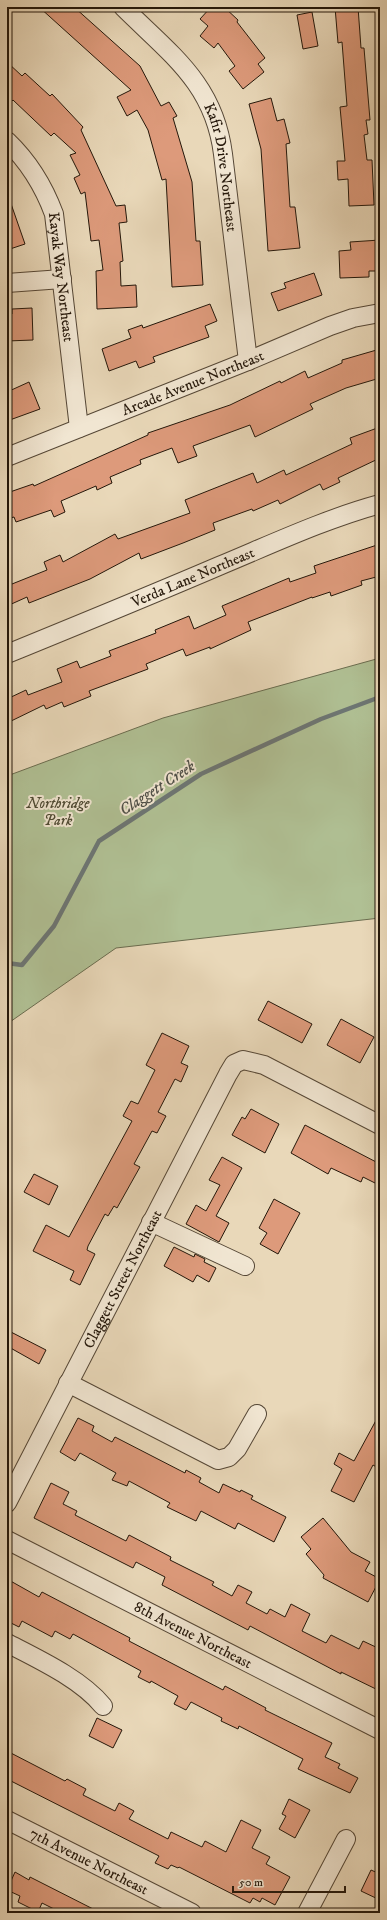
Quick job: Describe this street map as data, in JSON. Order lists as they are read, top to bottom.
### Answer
{
  "streets": {
    "street": [
      "Kafir Drive Northeast",
      "Kayak Way Northeast",
      "Arcade Avenue Northeast",
      "Verda Lane Northeast",
      "Claggett Street Northeast",
      "8th Avenue Northeast",
      "7th Avenue Northeast"
    ]
  },
  "crossings": [
    ["Kafir Drive Northeast", "Arcade Avenue Northeast"],
    ["Kayak Way Northeast", "Arcade Avenue Northeast"]
  ],
  "water": ["Claggett Creek"],
  "parks": ["Northridge Park"],
  "scale_bar": "50 m"
}
